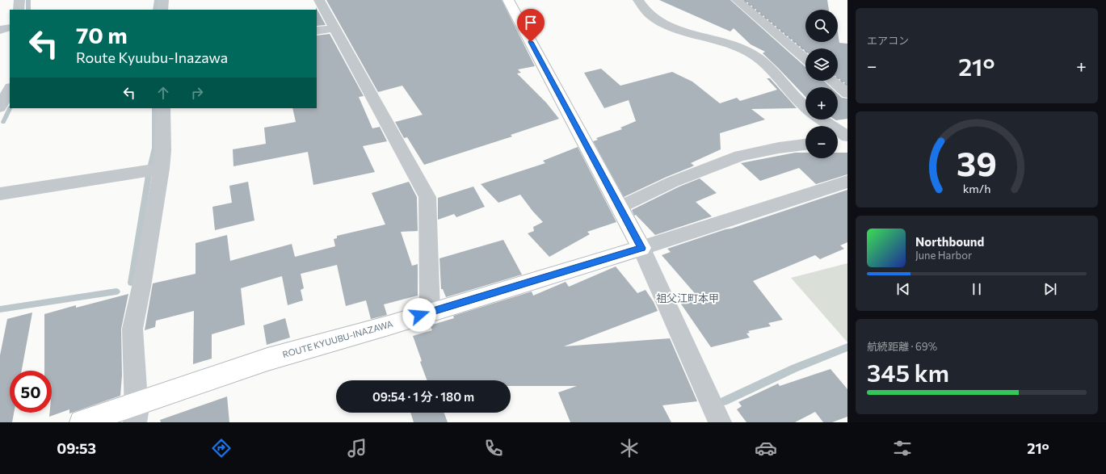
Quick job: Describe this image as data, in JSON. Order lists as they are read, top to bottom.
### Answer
{
  "streets": {
    "main road": ["ROUTE KYUUBU-INAZAWA"]
  },
  "districts": ["祖父江町本甲"],
  "page": {
    "tile": [
      "エアコン",
      ["航続距離 · 69%", "345 km"]
    ],
    "map_buttons": ["+", "−"],
    "turn": ["70 m", "Route Kyuubu-Inazawa"],
    "heat": ["−", "21°", "+"],
    "song": ["Northbound", "June Harbor"],
    "limit": "50",
    "trip": "09:54 · 1 分 · 180 m",
    "tabs": ["09:53", "21°"],
    "gauge": ["39", "km/h"]
  }
}
